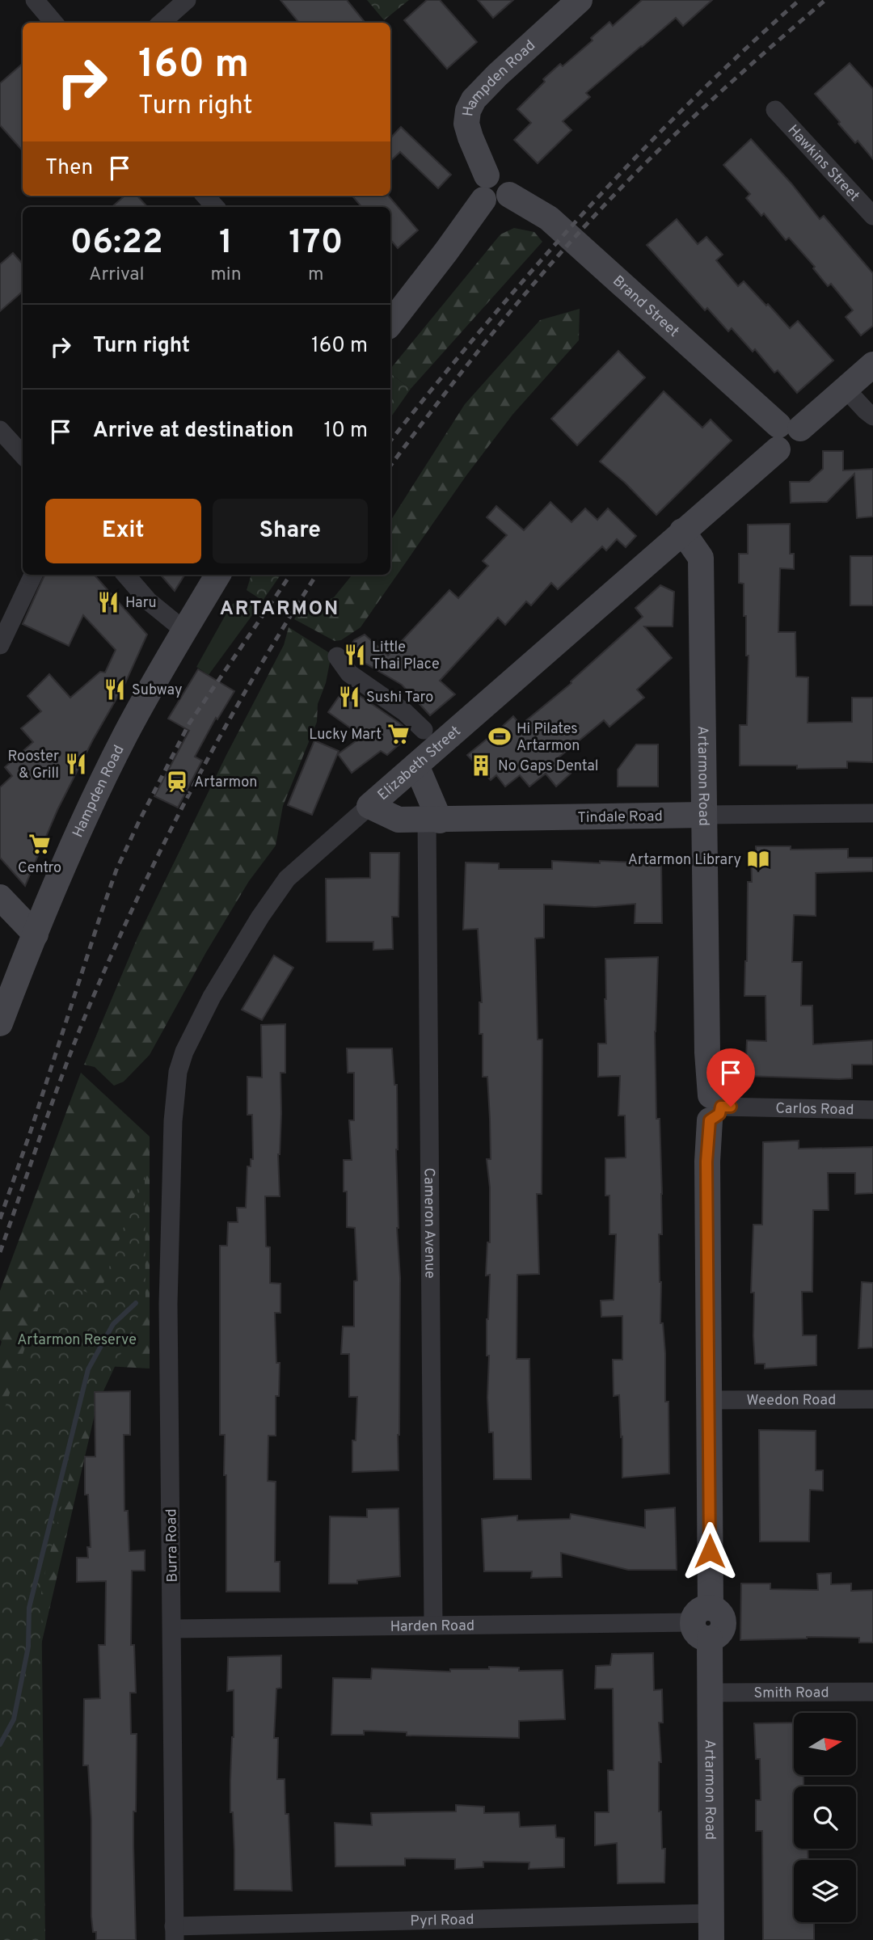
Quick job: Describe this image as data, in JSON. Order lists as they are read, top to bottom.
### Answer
{
  "streets": {
    "street": [
      "Hampden Road",
      "Hawkins Street",
      "Brand Street",
      "Elizabeth Street",
      "Artarmon Road",
      "Tindale Road",
      "Carlos Road",
      "Cameron Avenue",
      "Weedon Road",
      "Burra Road",
      "Harden Road",
      "Smith Road",
      "Pyrl Road"
    ]
  },
  "crossings": [
    ["Hampden Road", "Brand Street"],
    ["Brand Street", "Elizabeth Street"],
    ["Elizabeth Street", "Artarmon Road"],
    ["Elizabeth Street", "Tindale Road"],
    ["Elizabeth Street", "Burra Road"],
    ["Artarmon Road", "Tindale Road"],
    ["Artarmon Road", "Carlos Road"],
    ["Artarmon Road", "Weedon Road"],
    ["Artarmon Road", "Harden Road"],
    ["Artarmon Road", "Smith Road"],
    ["Artarmon Road", "Pyrl Road"],
    ["Tindale Road", "Cameron Avenue"],
    ["Cameron Avenue", "Harden Road"],
    ["Burra Road", "Harden Road"],
    ["Burra Road", "Pyrl Road"]
  ],
  "districts": ["ARTARMON"],
  "parks": ["Artarmon Reserve"],
  "places": {
    "restaurant": [
      "Haru",
      "Little Thai Place",
      "Subway",
      "Sushi Taro",
      "Rooster & Grill"
    ],
    "supermarket": ["Lucky Mart", "Centro"],
    "sports": ["Hi Pilates Artarmon"],
    "building": ["No Gaps Dental"],
    "station": ["Artarmon"],
    "library": ["Artarmon Library"]
  },
  "north": "right",
  "page": {
    "turn": ["160 m", "Turn right"],
    "then": "Then",
    "eta": [
      "06:22",
      "Arrival",
      "1",
      "min",
      "170",
      "m"
    ],
    "list": [
      {
        "name": "Turn right",
        "value": "160 m"
      },
      {
        "name": "Arrive at destination",
        "value": "10 m"
      }
    ],
    "buttons": ["Exit", "Share"]
  }
}
